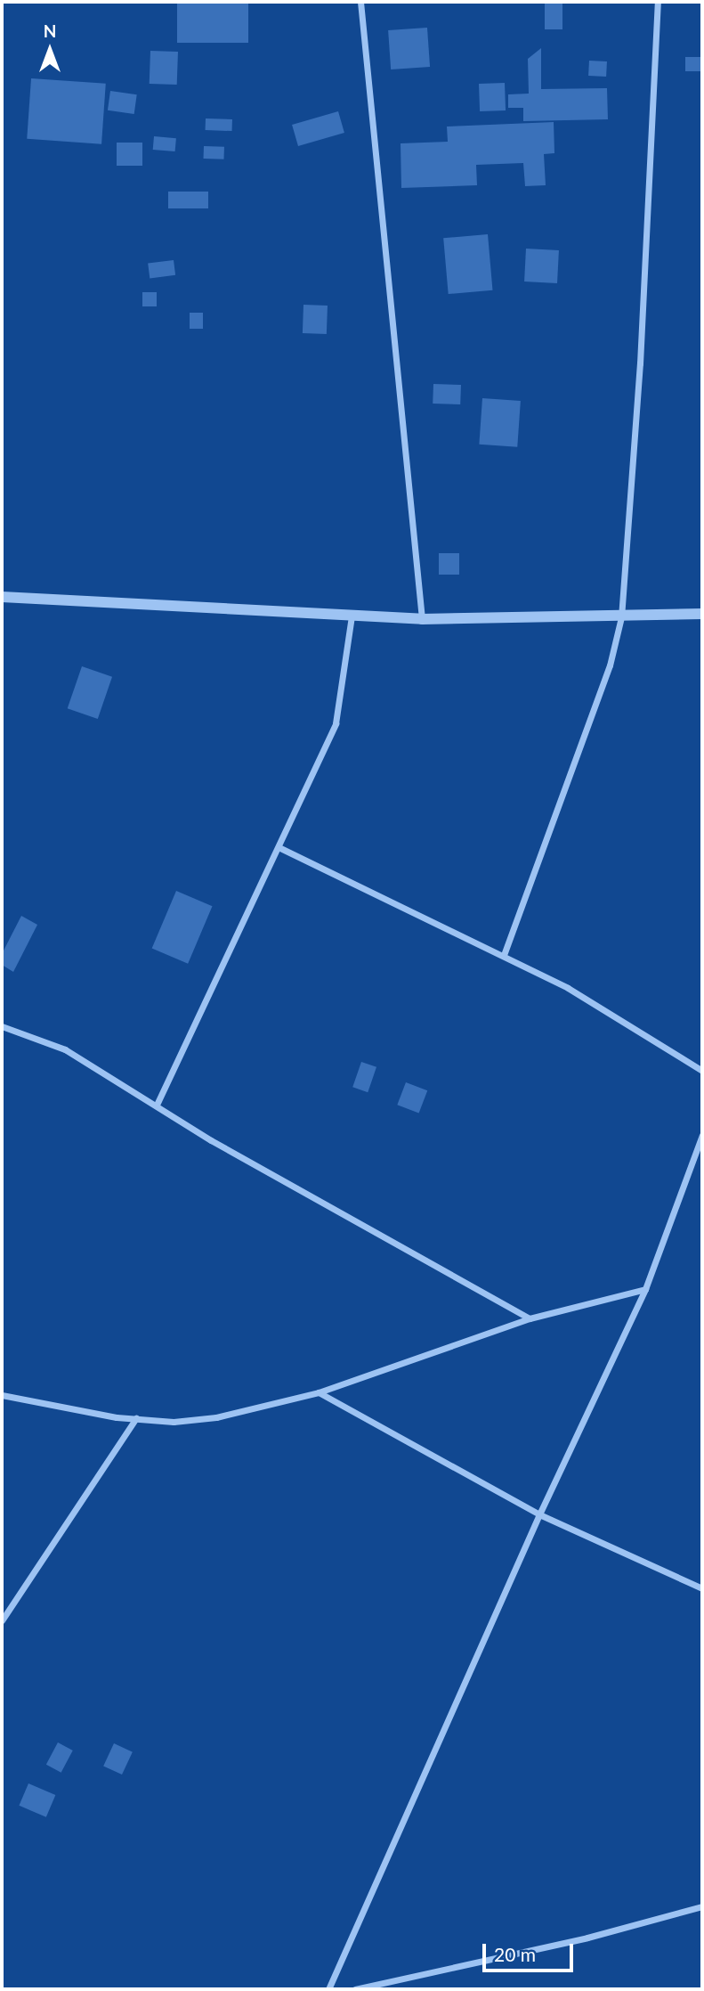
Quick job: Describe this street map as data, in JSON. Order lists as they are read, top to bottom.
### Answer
{
  "scale_bar": "20 m",
  "north": "top"
}
